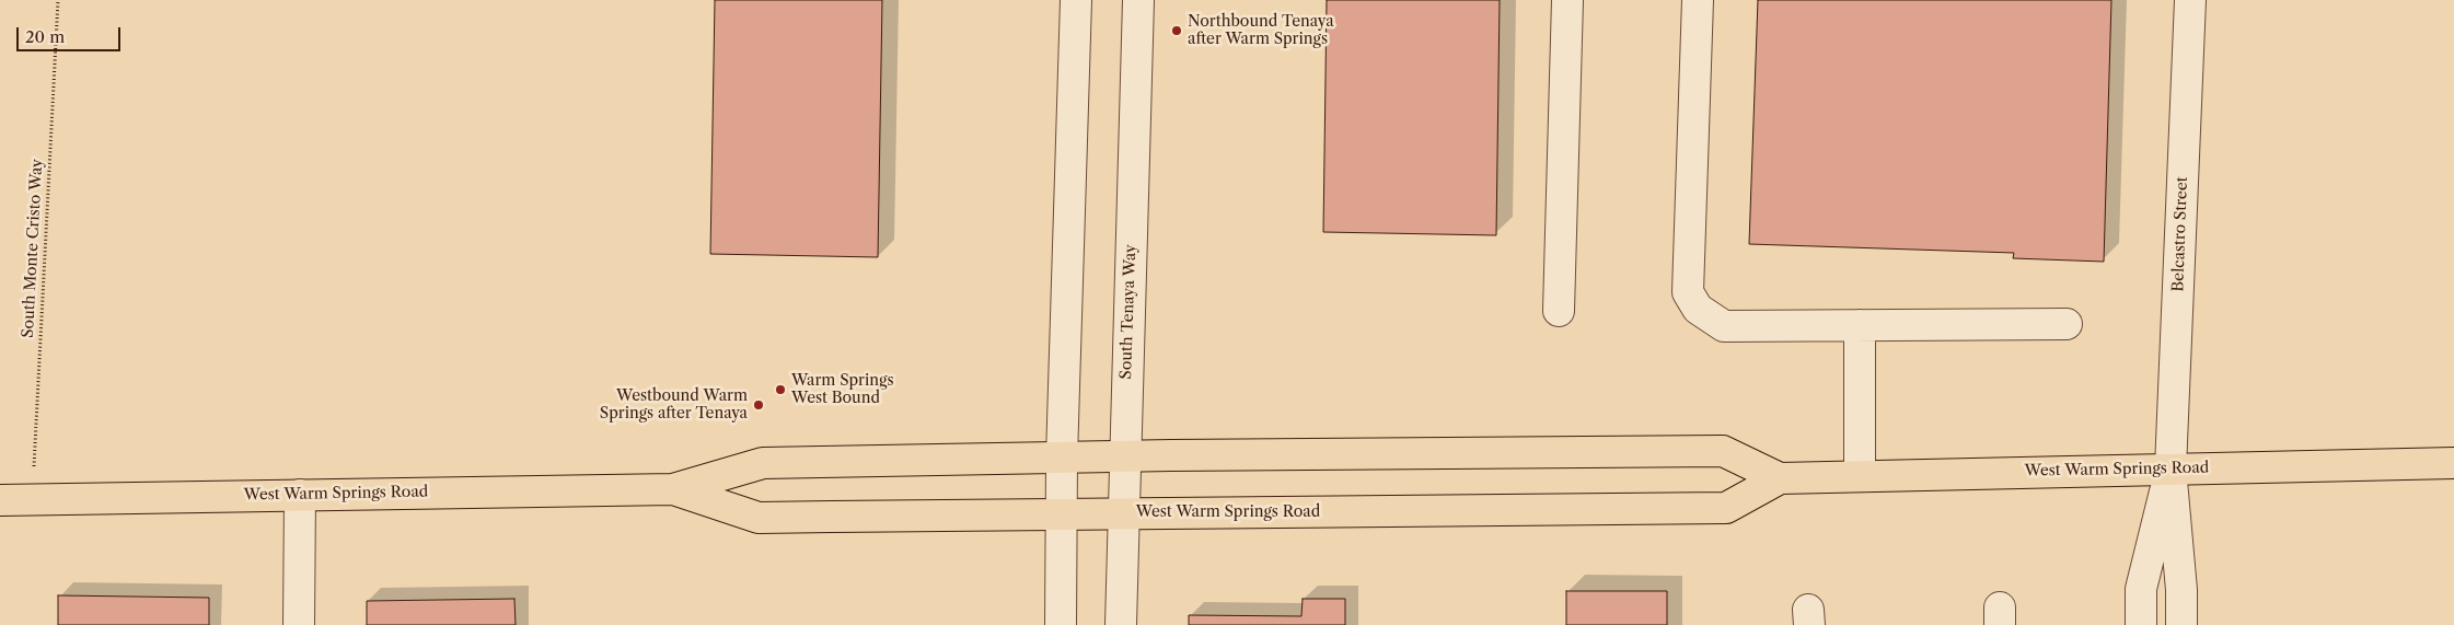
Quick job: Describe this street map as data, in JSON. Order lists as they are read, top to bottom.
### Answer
{
  "streets": {
    "main road": ["West Warm Springs Road"],
    "street": ["Belcastro Street", "South Tenaya Way"],
    "path": ["South Monte Cristo Way"]
  },
  "crossings": [
    ["Belcastro Street", "West Warm Springs Road"],
    ["South Monte Cristo Way", "West Warm Springs Road"],
    ["South Tenaya Way", "West Warm Springs Road"]
  ],
  "places": ["Northbound Tenaya after Warm Springs", "Warm Springs West Bound", "Westbound Warm Springs after Tenaya"],
  "scale_bar": "20 m"
}
